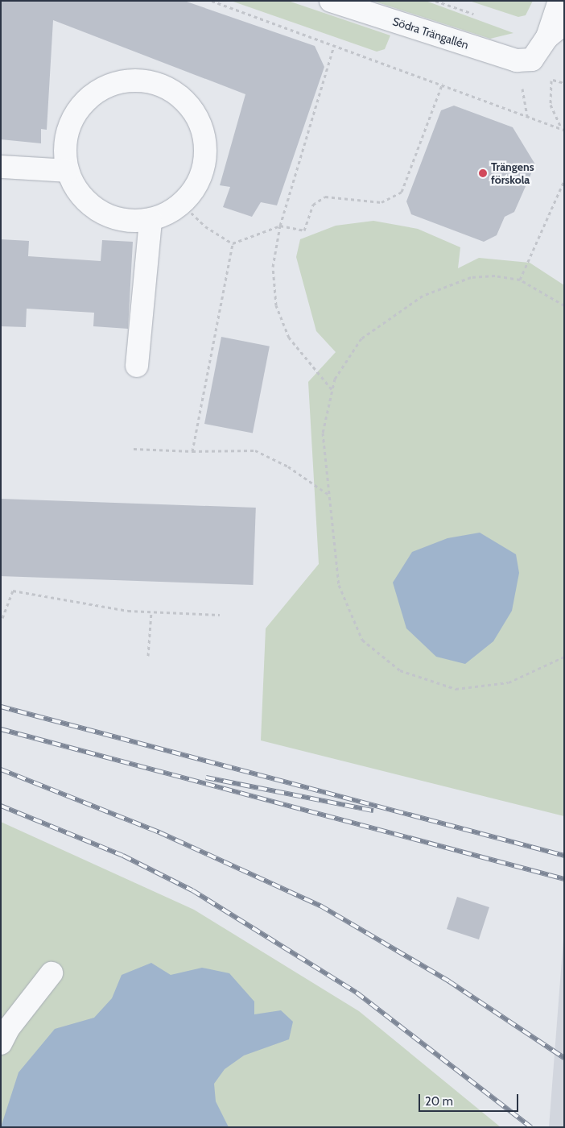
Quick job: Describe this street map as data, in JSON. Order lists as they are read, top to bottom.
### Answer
{
  "streets": {
    "street": ["Södra Trängallén"]
  },
  "places": ["Trängens förskola"],
  "scale_bar": "20 m"
}
